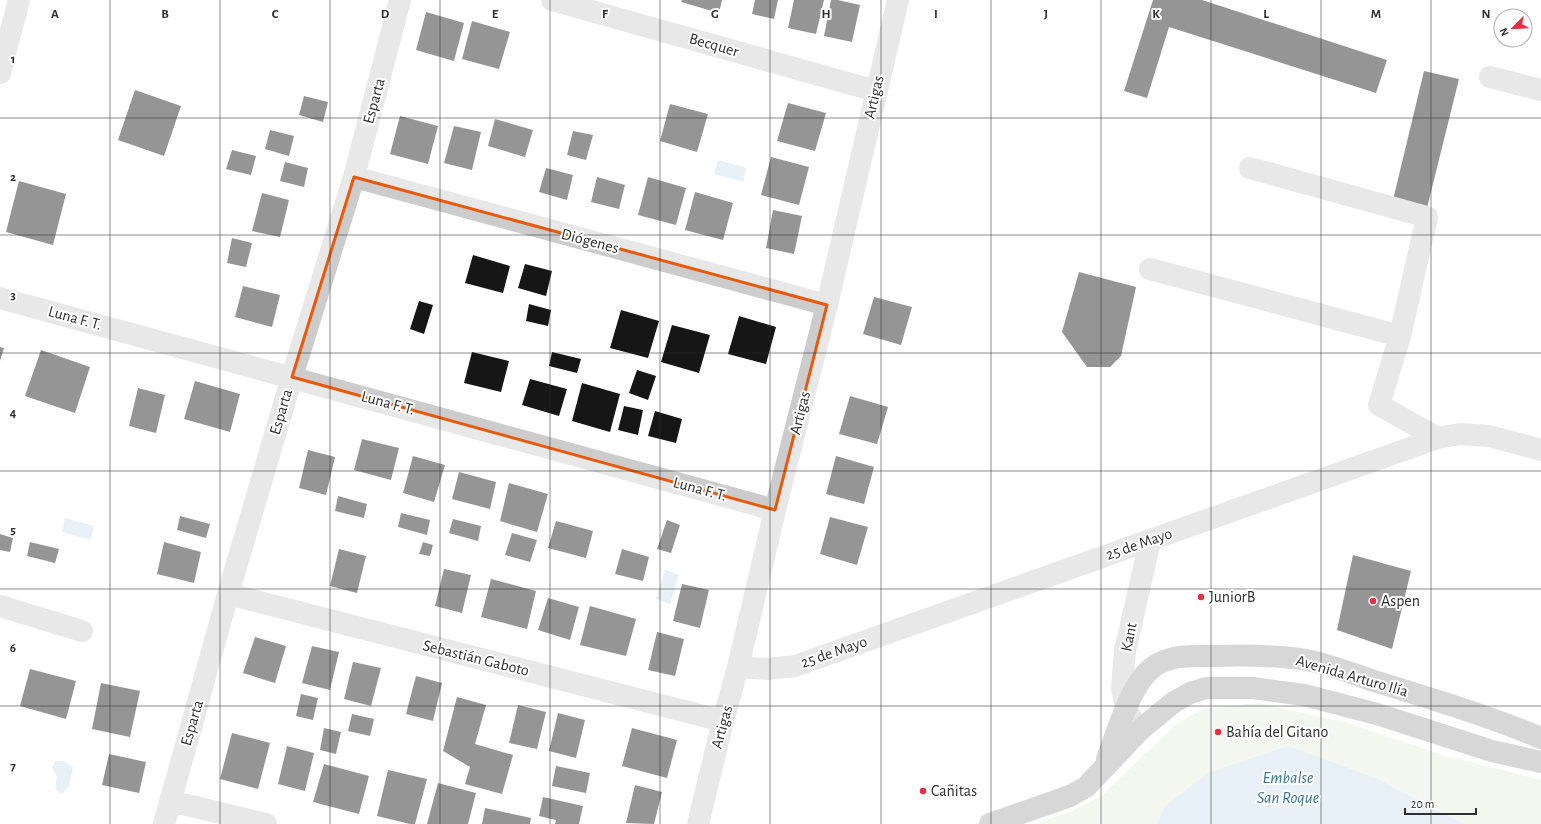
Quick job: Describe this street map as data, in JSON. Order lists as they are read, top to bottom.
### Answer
{
  "streets": {
    "main road": ["Avenida Arturo Ilía"],
    "street": [
      "Becquer",
      "Artigas",
      "Esparta",
      "Diógenes",
      "Luna F. T.",
      "25 de Mayo",
      "Kant",
      "Sebastián Gaboto"
    ]
  },
  "crossings": [
    ["Becquer", "Artigas"],
    ["Artigas", "Diógenes"],
    ["Artigas", "Luna F. T."],
    ["Artigas", "25 de Mayo"],
    ["Artigas", "Sebastián Gaboto"],
    ["Esparta", "Diógenes"],
    ["Esparta", "Luna F. T."],
    ["Esparta", "Sebastián Gaboto"],
    ["25 de Mayo", "Kant"],
    ["Kant", "Avenida Arturo Ilía"]
  ],
  "water": ["Embalse San Roque"],
  "places": [
    "JuniorB",
    "Aspen",
    "Bahía del Gitano",
    "Cañitas"
  ],
  "scale_bar": "20 m",
  "north": "bottom left",
  "grid": {
    "columns": [
      "A",
      "B",
      "C",
      "D",
      "E",
      "F",
      "G",
      "H",
      "I",
      "J",
      "K",
      "L",
      "M",
      "N"
    ],
    "rows": [
      "1",
      "2",
      "3",
      "4",
      "5",
      "6",
      "7"
    ]
  }
}
